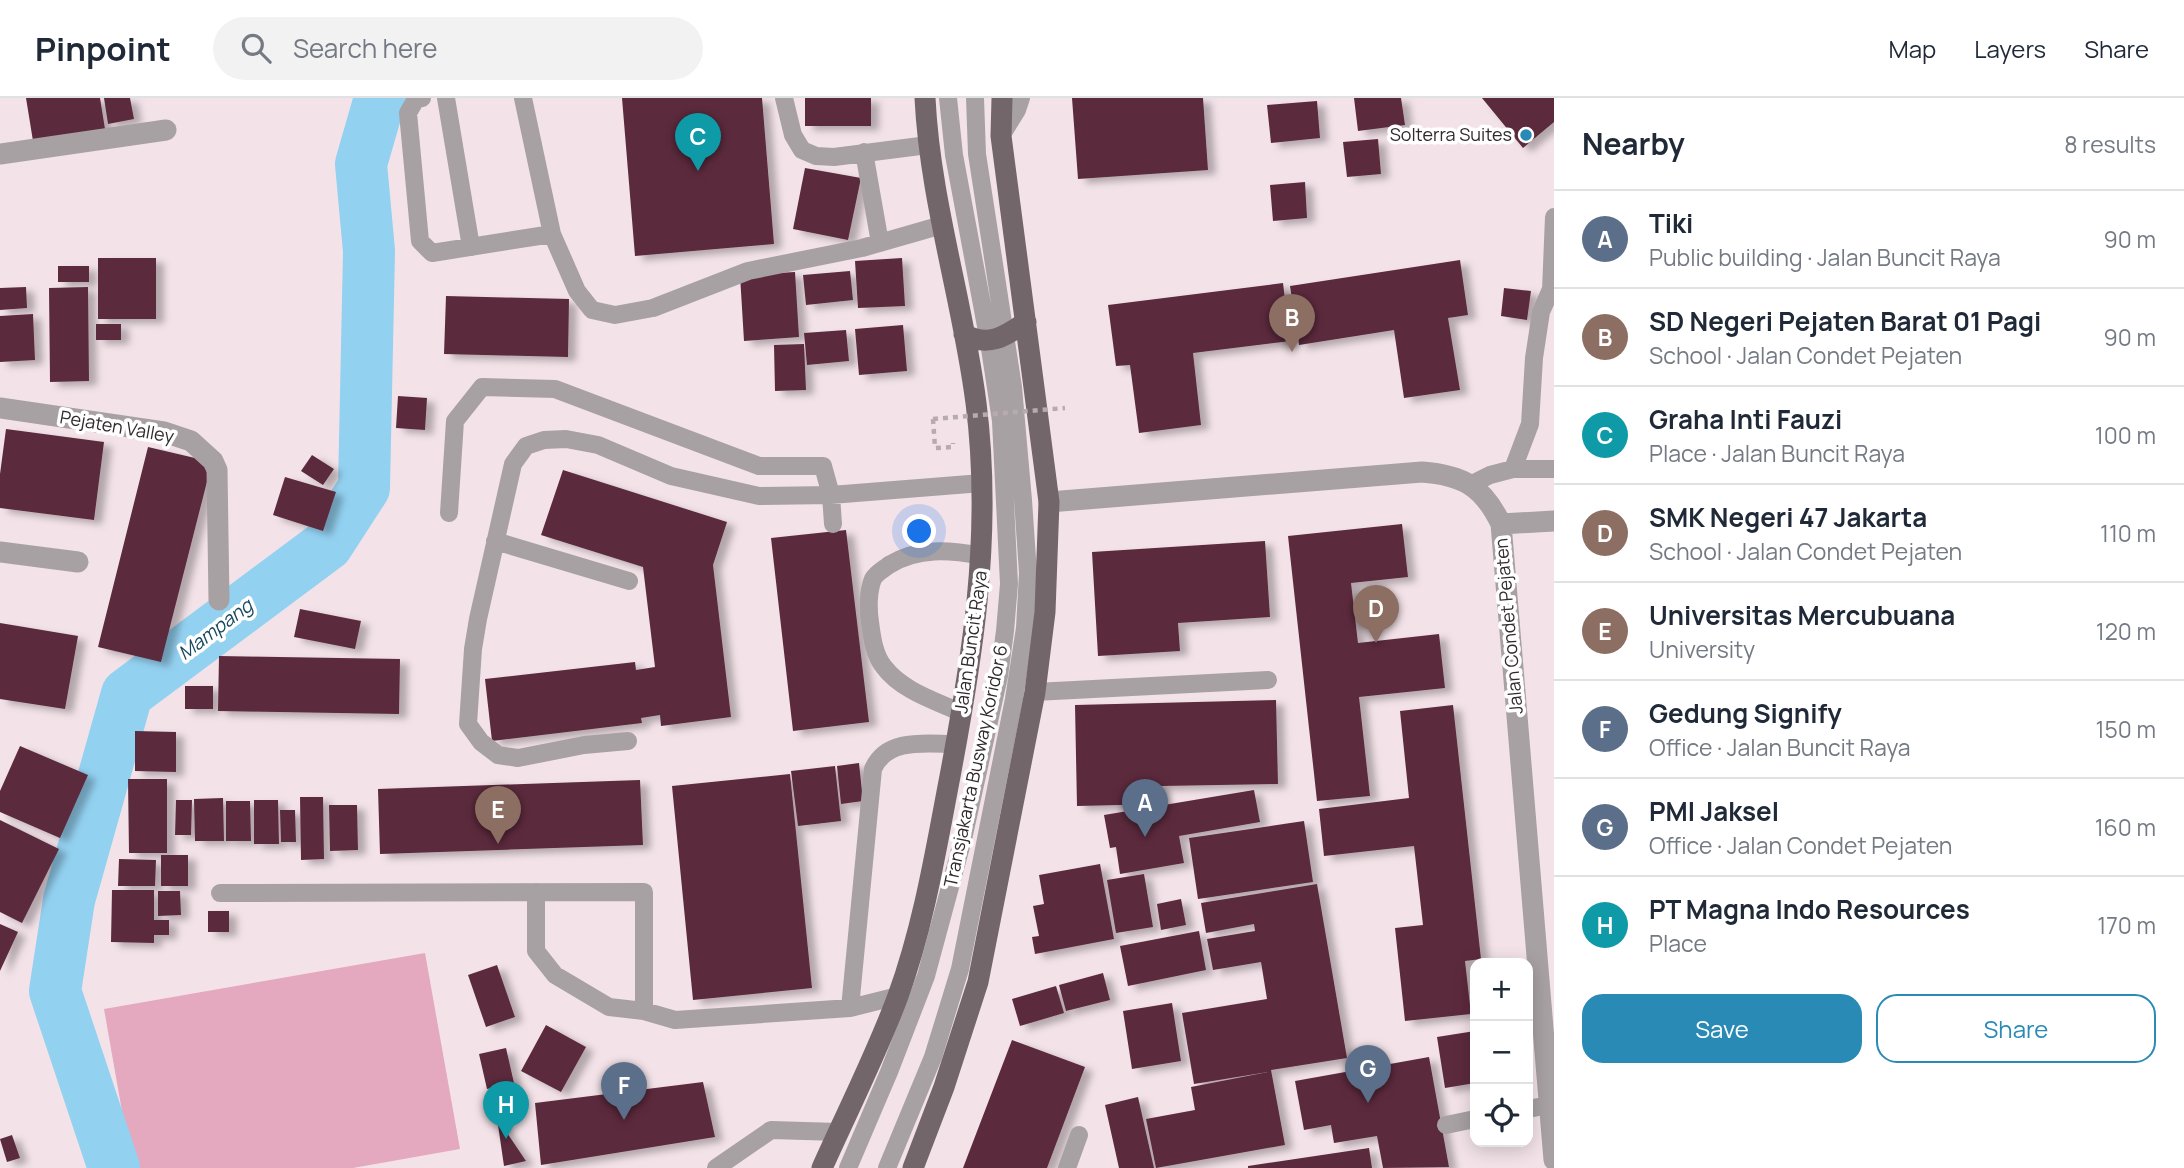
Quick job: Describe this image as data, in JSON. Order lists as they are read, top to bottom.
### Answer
{
  "streets": {
    "main road": ["Jalan Buncit Raya"],
    "street": ["Pejaten Valley", "Jalan Condet Pejaten"],
    "lane": ["Transjakarta Busway Koridor 6"]
  },
  "water": ["Mampang"],
  "places": ["Solterra Suites"],
  "page": {
    "header": "Pinpoint",
    "search": "Search here",
    "nav": ["Map", "Layers", "Share"],
    "heading": ["Nearby", "8 results"],
    "pins": [
      "C",
      "B",
      "D",
      "A",
      "E",
      "G",
      "F",
      "H"
    ],
    "list": [
      {
        "mark": "A",
        "name": "Tiki",
        "note": "Public building · Jalan Buncit Raya",
        "value": "90 m"
      },
      {
        "mark": "B",
        "name": "SD Negeri Pejaten Barat 01 Pagi",
        "note": "School · Jalan Condet Pejaten",
        "value": "90 m"
      },
      {
        "mark": "C",
        "name": "Graha Inti Fauzi",
        "note": "Place · Jalan Buncit Raya",
        "value": "100 m"
      },
      {
        "mark": "D",
        "name": "SMK Negeri 47 Jakarta",
        "note": "School · Jalan Condet Pejaten",
        "value": "110 m"
      },
      {
        "mark": "E",
        "name": "Universitas Mercubuana",
        "note": "University",
        "value": "120 m"
      },
      {
        "mark": "F",
        "name": "Gedung Signify",
        "note": "Office · Jalan Buncit Raya",
        "value": "150 m"
      },
      {
        "mark": "G",
        "name": "PMI Jaksel",
        "note": "Office · Jalan Condet Pejaten",
        "value": "160 m"
      },
      {
        "mark": "H",
        "name": "PT Magna Indo Resources",
        "note": "Place",
        "value": "170 m"
      }
    ],
    "map_buttons": ["+", "−"],
    "buttons": ["Save", "Share"]
  }
}
